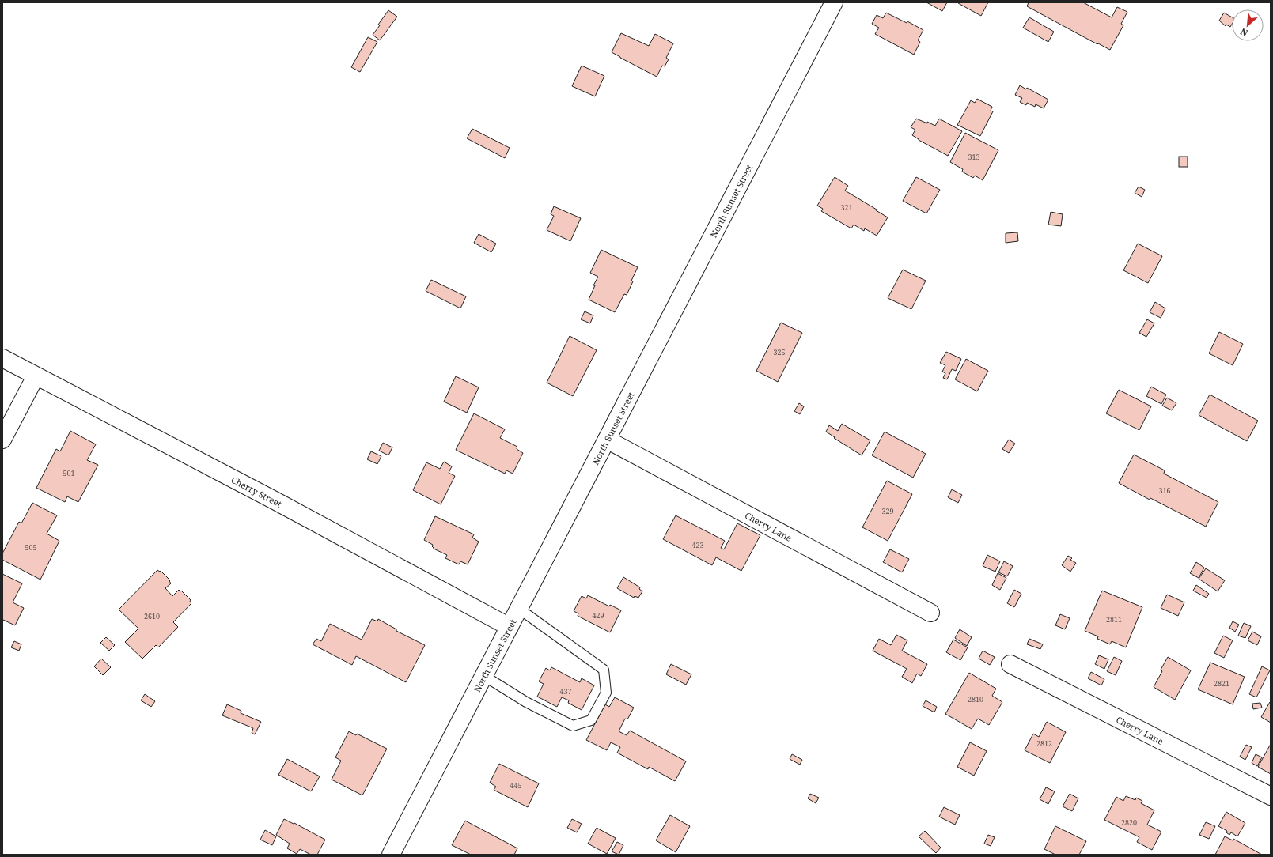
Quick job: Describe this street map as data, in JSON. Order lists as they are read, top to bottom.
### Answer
{
  "streets": {
    "street": ["North Sunset Street", "Cherry Street", "Cherry Lane"]
  },
  "crossings": [
    ["North Sunset Street", "Cherry Street"],
    ["North Sunset Street", "Cherry Lane"]
  ],
  "house_numbers": [
    "313",
    "321",
    "325",
    "501",
    "316",
    "329",
    "423",
    "505",
    "429",
    "2610",
    "2811",
    "2821",
    "437",
    "2810",
    "2812",
    "445",
    "2820"
  ],
  "north": "bottom left"
}
